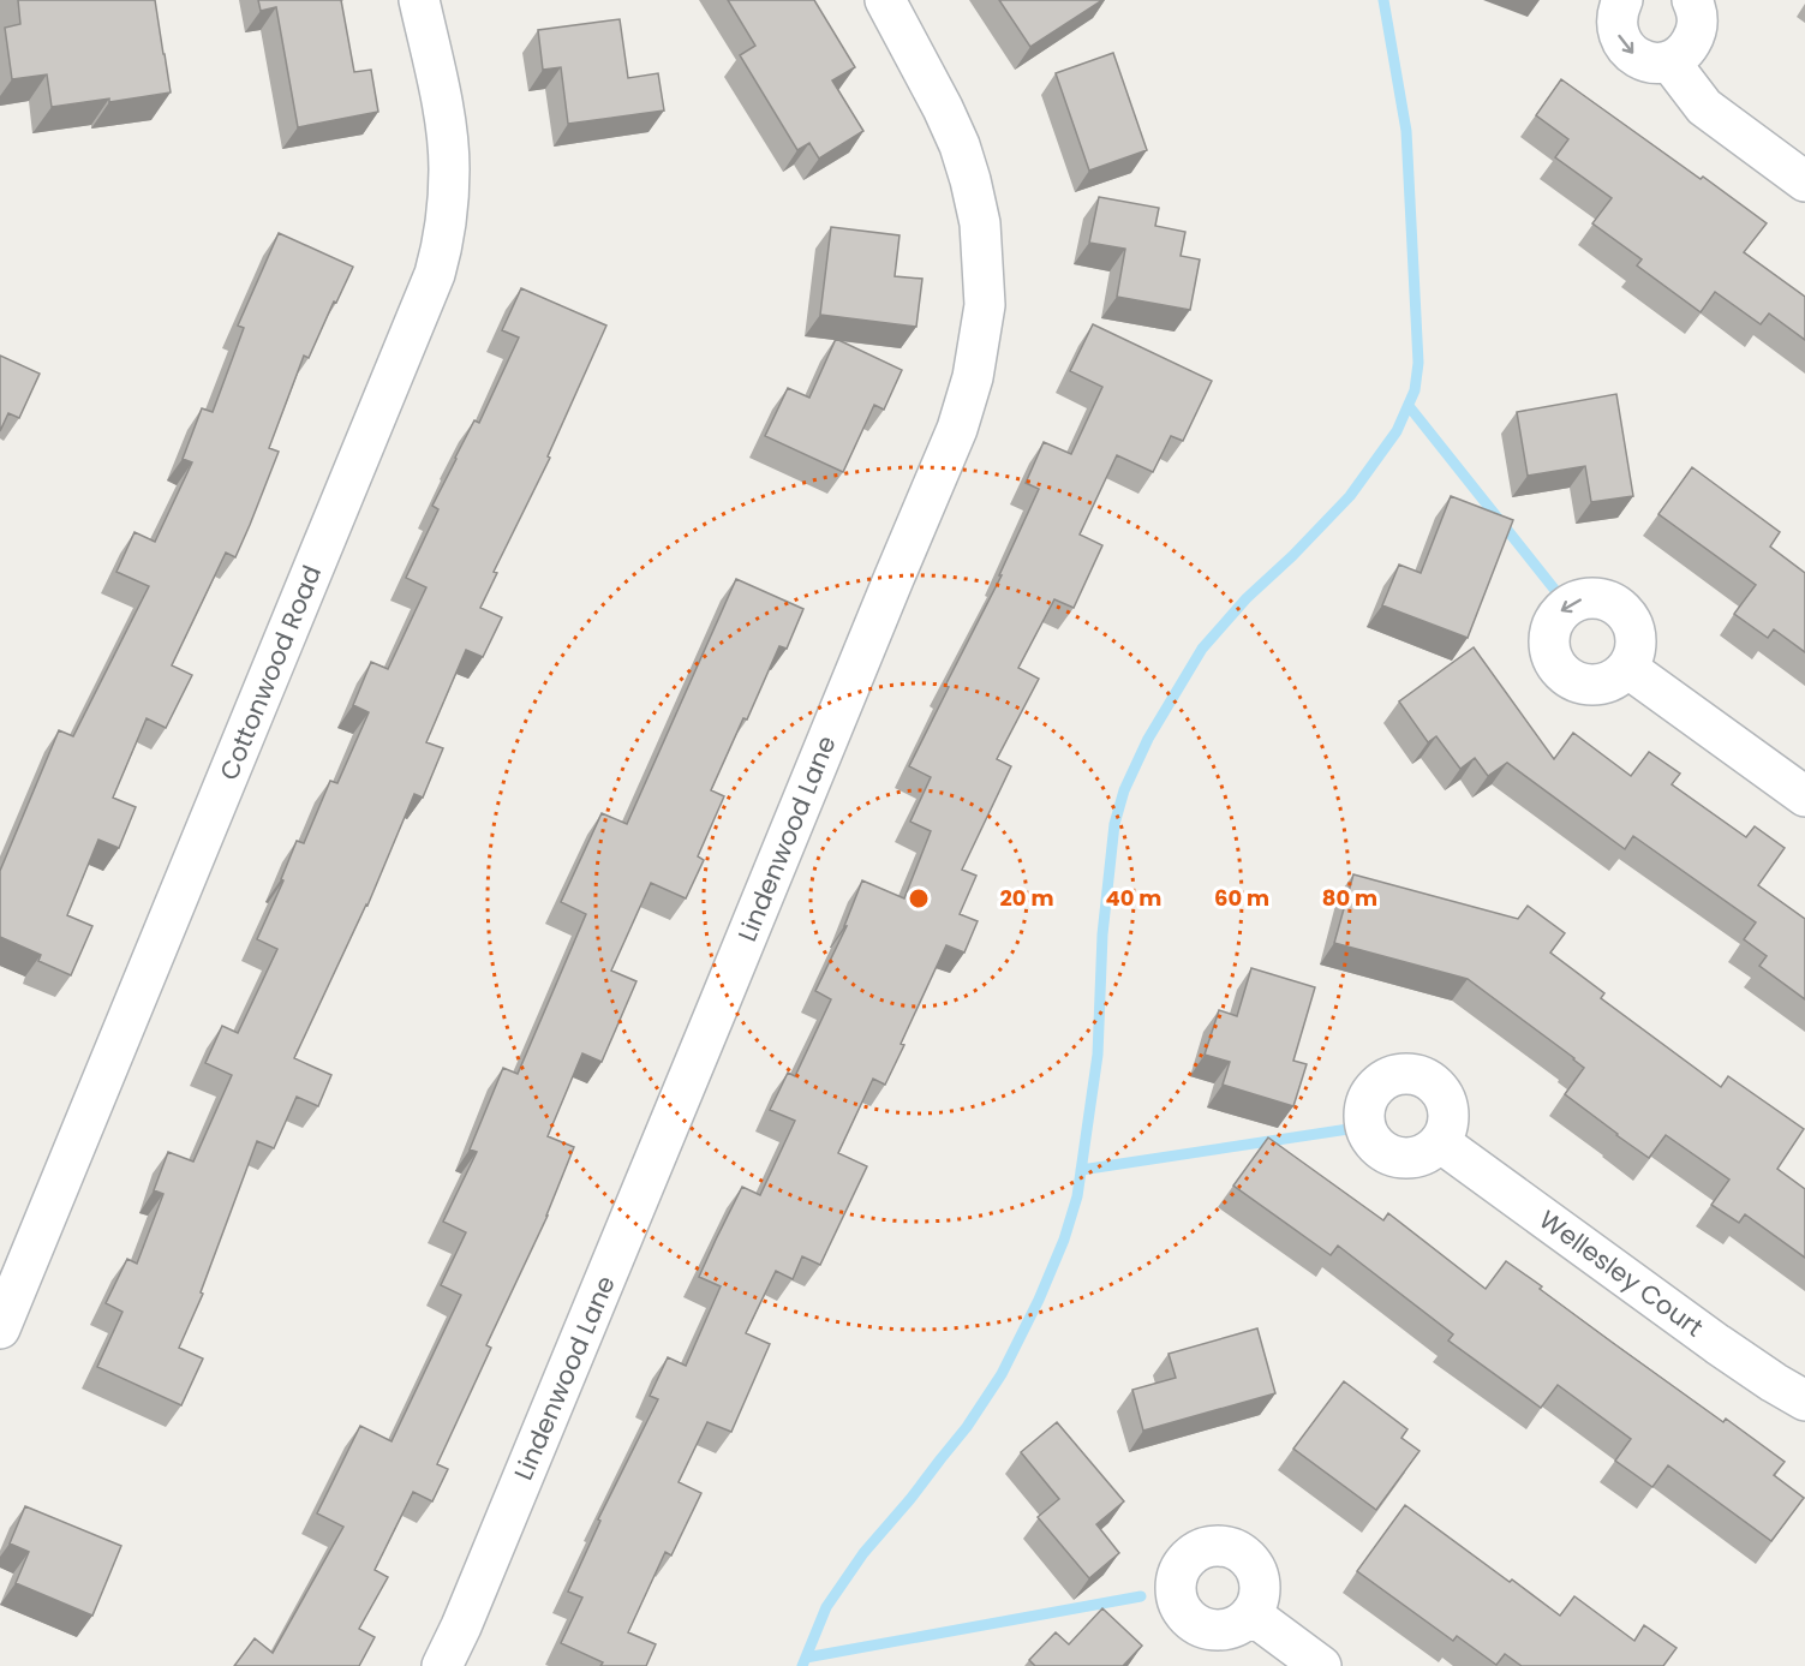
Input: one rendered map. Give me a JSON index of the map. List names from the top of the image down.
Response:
{
  "streets": {
    "street": ["Cottonwood Road", "Lindenwood Lane", "Wellesley Court"]
  },
  "rings": [
    "20 m",
    "40 m",
    "60 m",
    "80 m"
  ]
}
